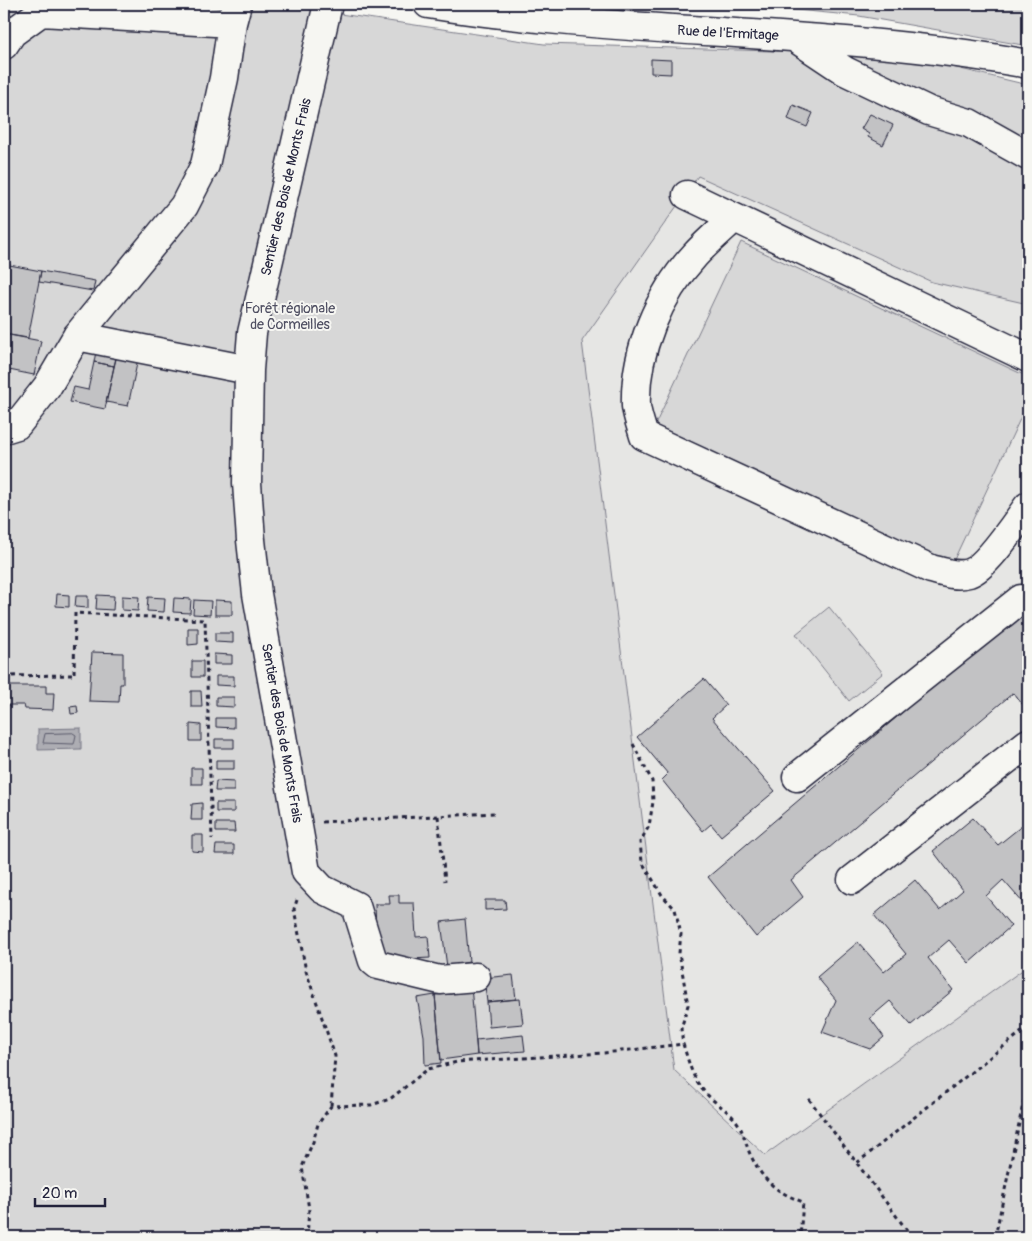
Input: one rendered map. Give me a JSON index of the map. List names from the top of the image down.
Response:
{
  "streets": {
    "street": ["Rue de l'Ermitage", "Sentier des Bois de Monts Frais"]
  },
  "parks": ["Forêt régionale de Cormeilles"],
  "scale_bar": "20 m"
}
